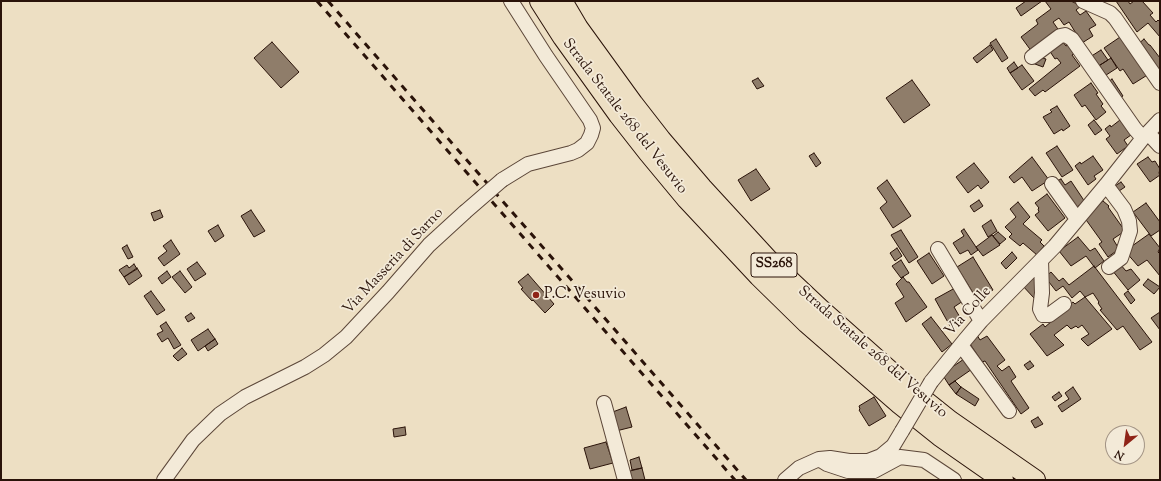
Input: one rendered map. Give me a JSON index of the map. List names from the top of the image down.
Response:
{
  "streets": {
    "highway": ["Strada Statale 268 del Vesuvio", "SS268"],
    "street": ["Via Masseria di Sarno", "Via Colle"]
  },
  "places": ["P.C. Vesuvio"],
  "north": "bottom left"
}
